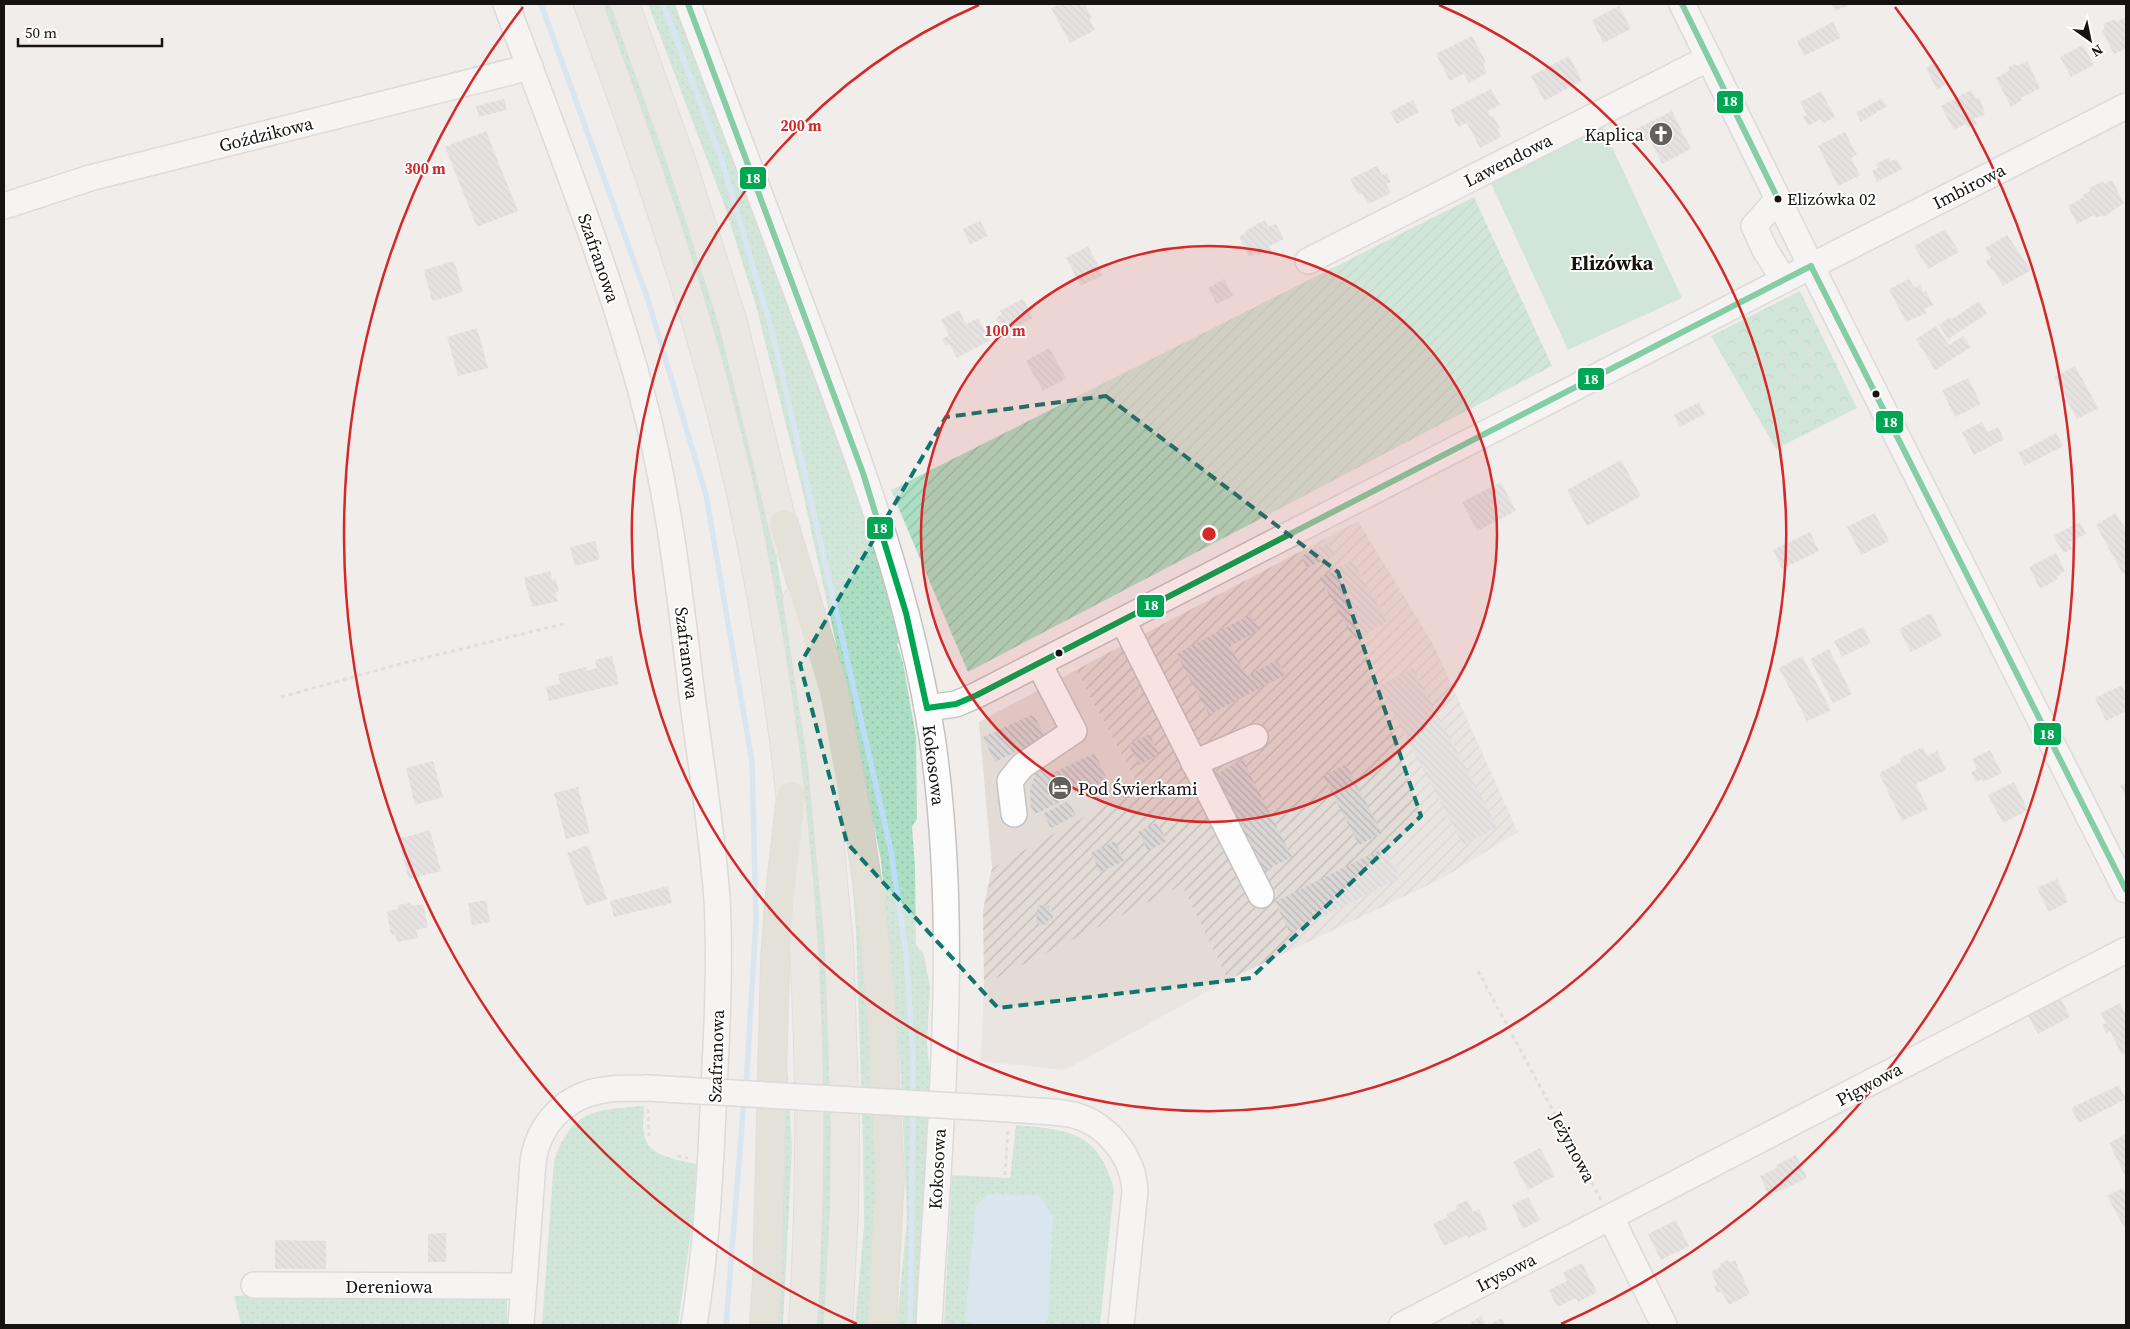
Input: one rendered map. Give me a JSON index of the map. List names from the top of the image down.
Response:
{
  "streets": {
    "street": [
      "Goździkowa",
      "Lawendowa",
      "Imbirowa",
      "Szafranowa",
      "Kokosowa",
      "Pigwowa",
      "Irysowa",
      "Dereniowa"
    ],
    "path": ["Jeżynowa"]
  },
  "crossings": [
    ["Goździkowa", "Szafranowa"],
    ["Imbirowa", "Kokosowa"],
    ["Pigwowa", "Jeżynowa"],
    ["Pigwowa", "Irysowa"],
    ["Jeżynowa", "Irysowa"]
  ],
  "districts": ["Elizówka"],
  "places": {
    "church": ["Kaplica"],
    "other": ["Elizówka 02"],
    "hotel": ["Pod Świerkami"]
  },
  "lines": ["transit line 18"],
  "scale_bar": "50 m",
  "north": "bottom right",
  "rings": ["200 m", "300 m", "100 m"]
}
